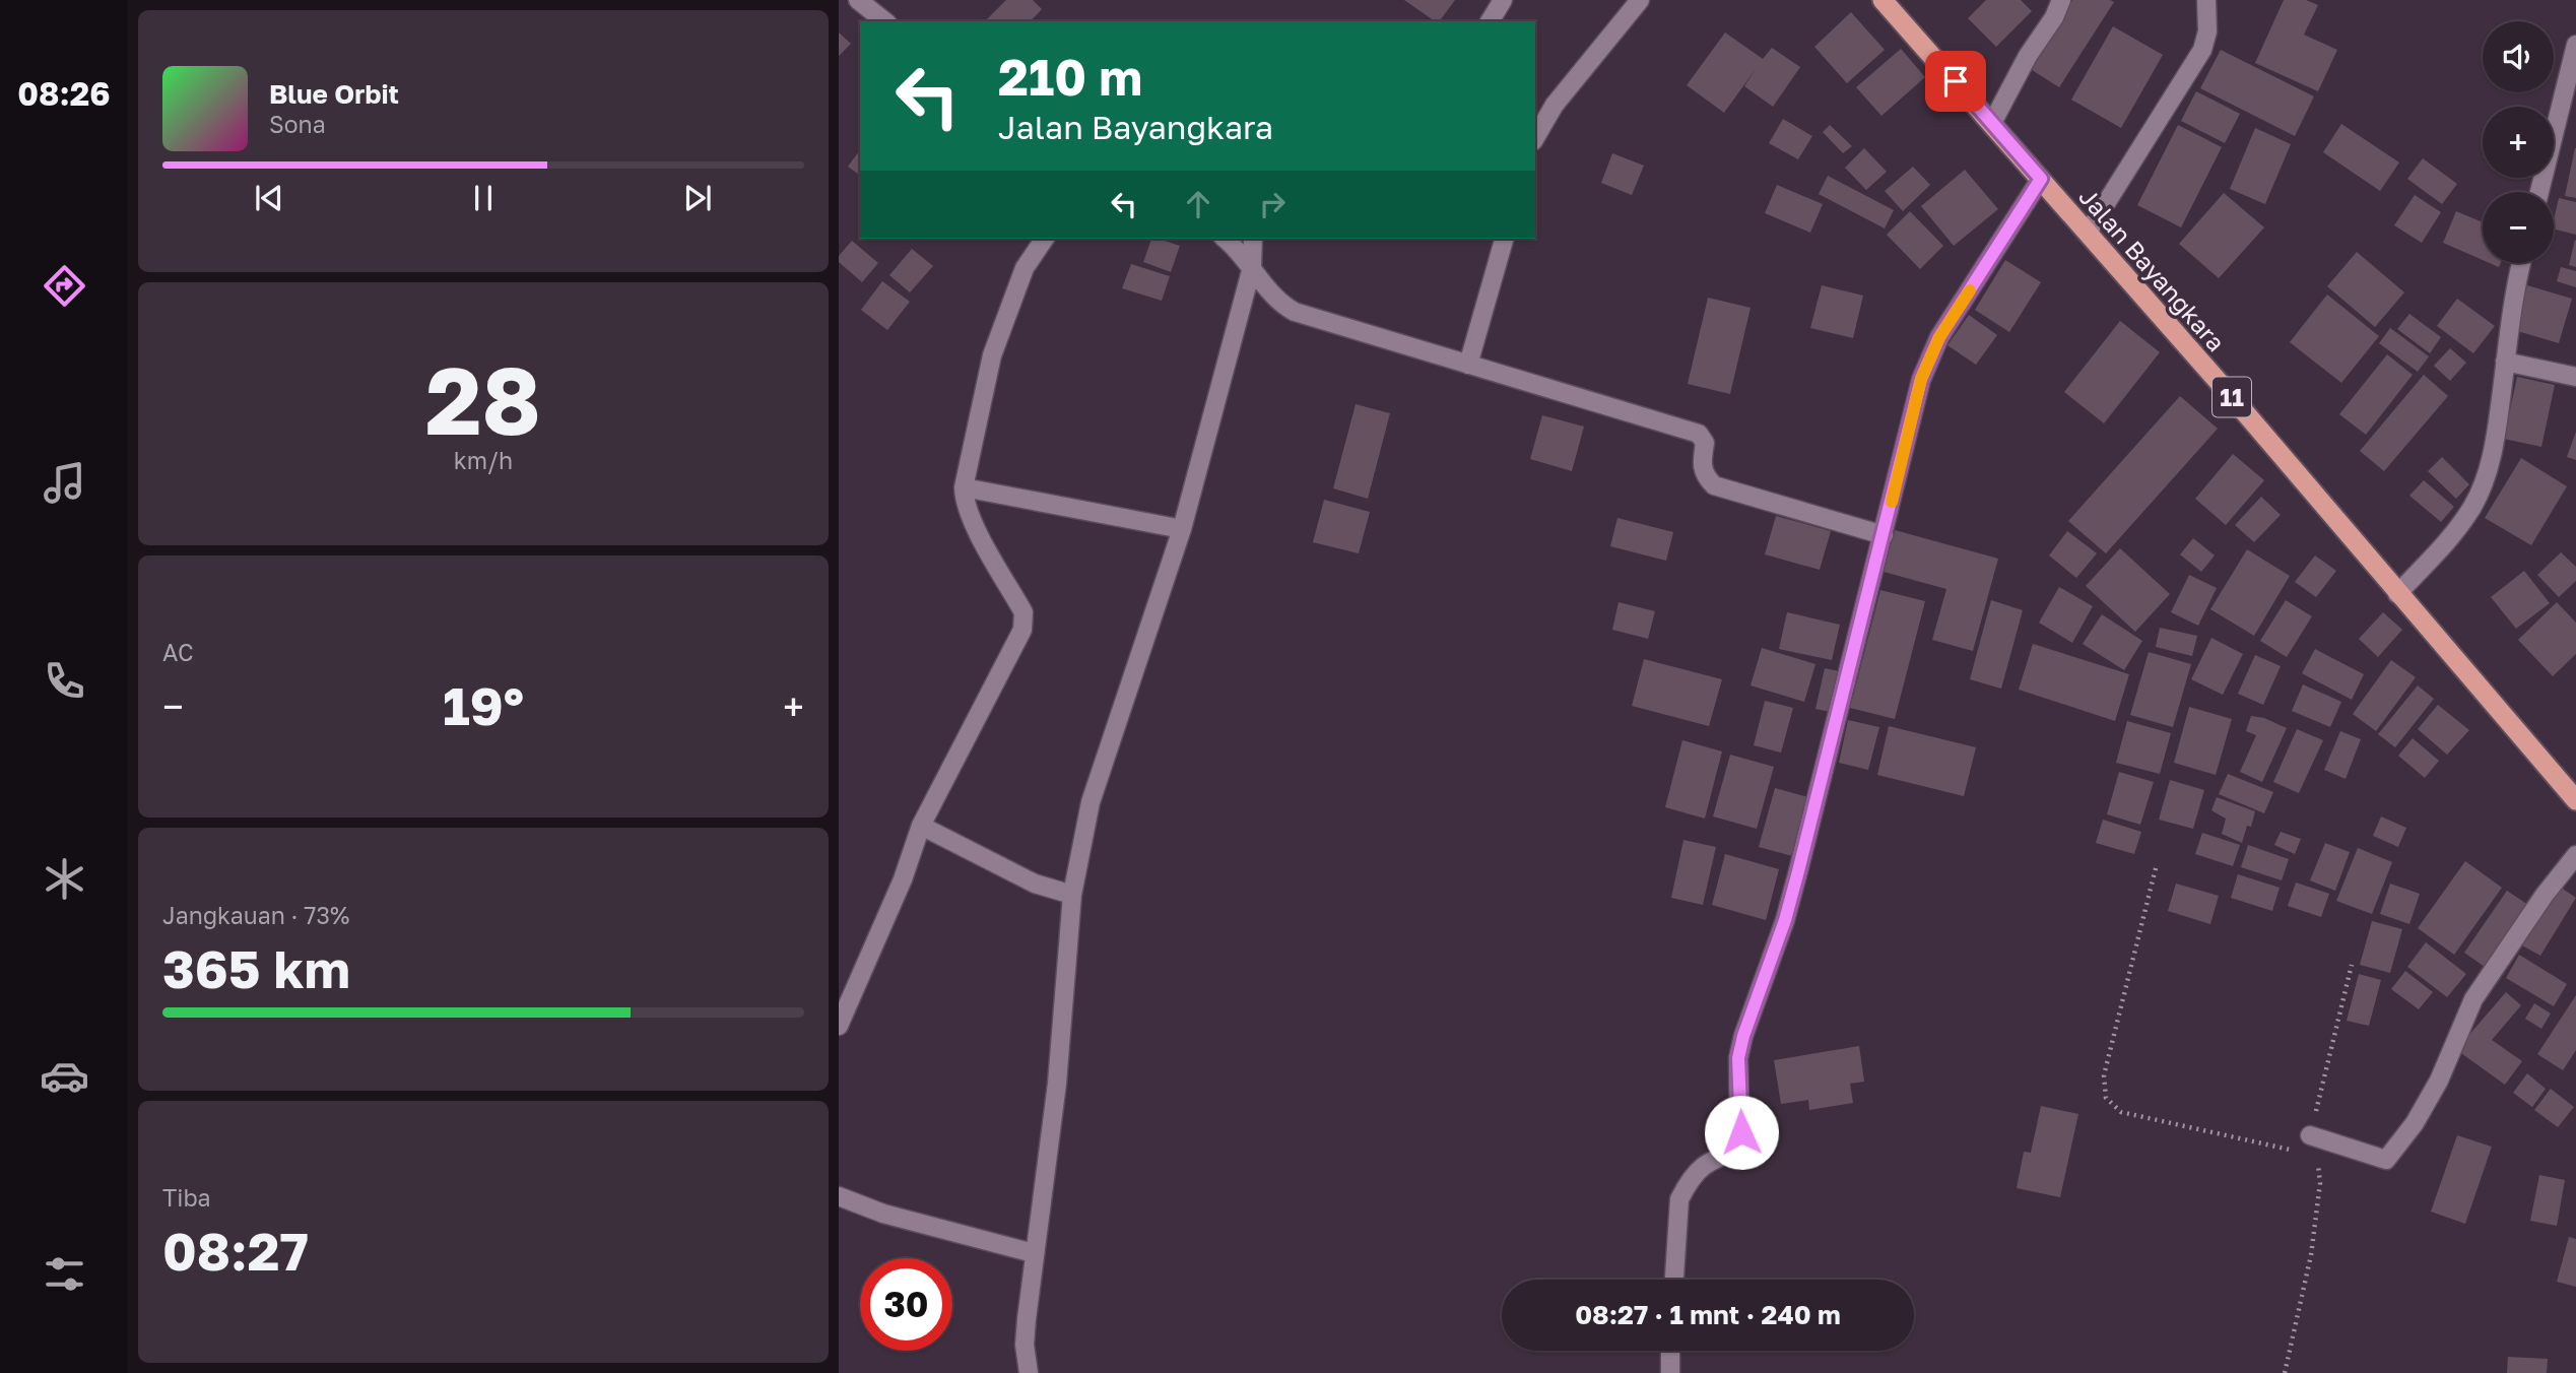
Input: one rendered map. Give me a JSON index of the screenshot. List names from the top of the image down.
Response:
{
  "streets": {
    "highway": ["Jalan Bayangkara", "11"]
  },
  "page": {
    "tabs": "08:26",
    "map_buttons": ["+", "−"],
    "turn": ["210 m", "Jalan Bayangkara"],
    "song": ["Blue Orbit", "Sona"],
    "tile": [
      ["28", "km/h"],
      "AC",
      ["Jangkauan · 73%", "365 km"],
      ["Tiba", "08:27"]
    ],
    "heat": ["−", "19°", "+"],
    "limit": "30",
    "trip": "08:27 · 1 mnt · 240 m"
  }
}
